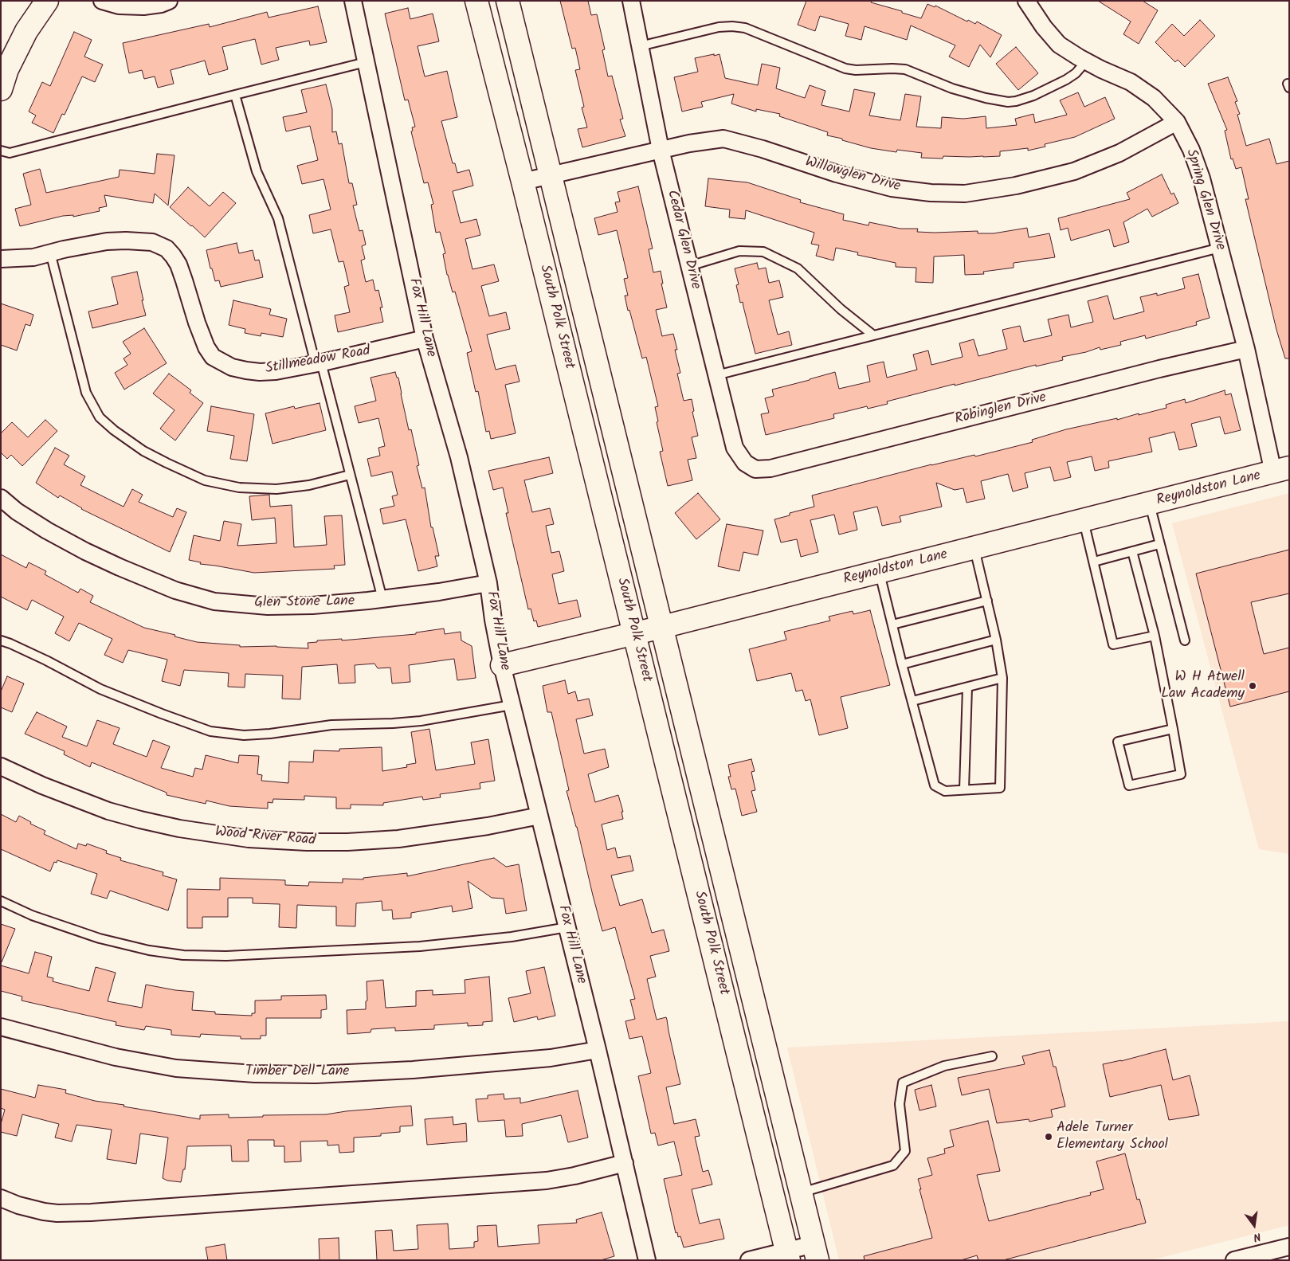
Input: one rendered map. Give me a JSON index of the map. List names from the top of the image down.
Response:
{
  "streets": {
    "main road": ["South Polk Street", "Reynoldston Lane"],
    "street": [
      "Willowglen Drive",
      "Spring Glen Drive",
      "Cedar Glen Drive",
      "Fox Hill Lane",
      "Stillmeadow Road",
      "Robinglen Drive",
      "Glen Stone Lane",
      "Wood River Road",
      "Timber Dell Lane"
    ]
  },
  "crossings": [
    ["Willowglen Drive", "Spring Glen Drive"],
    ["Willowglen Drive", "Cedar Glen Drive"],
    ["Willowglen Drive", "South Polk Street"],
    ["Spring Glen Drive", "Robinglen Drive"],
    ["Spring Glen Drive", "Reynoldston Lane"],
    ["Cedar Glen Drive", "Robinglen Drive"],
    ["South Polk Street", "Reynoldston Lane"],
    ["Fox Hill Lane", "Stillmeadow Road"],
    ["Fox Hill Lane", "Reynoldston Lane"],
    ["Fox Hill Lane", "Glen Stone Lane"],
    ["Fox Hill Lane", "Wood River Road"],
    ["Fox Hill Lane", "Timber Dell Lane"]
  ],
  "places": ["W H Atwell Law Academy", "Adele Turner Elementary School"],
  "north": "bottom"
}
